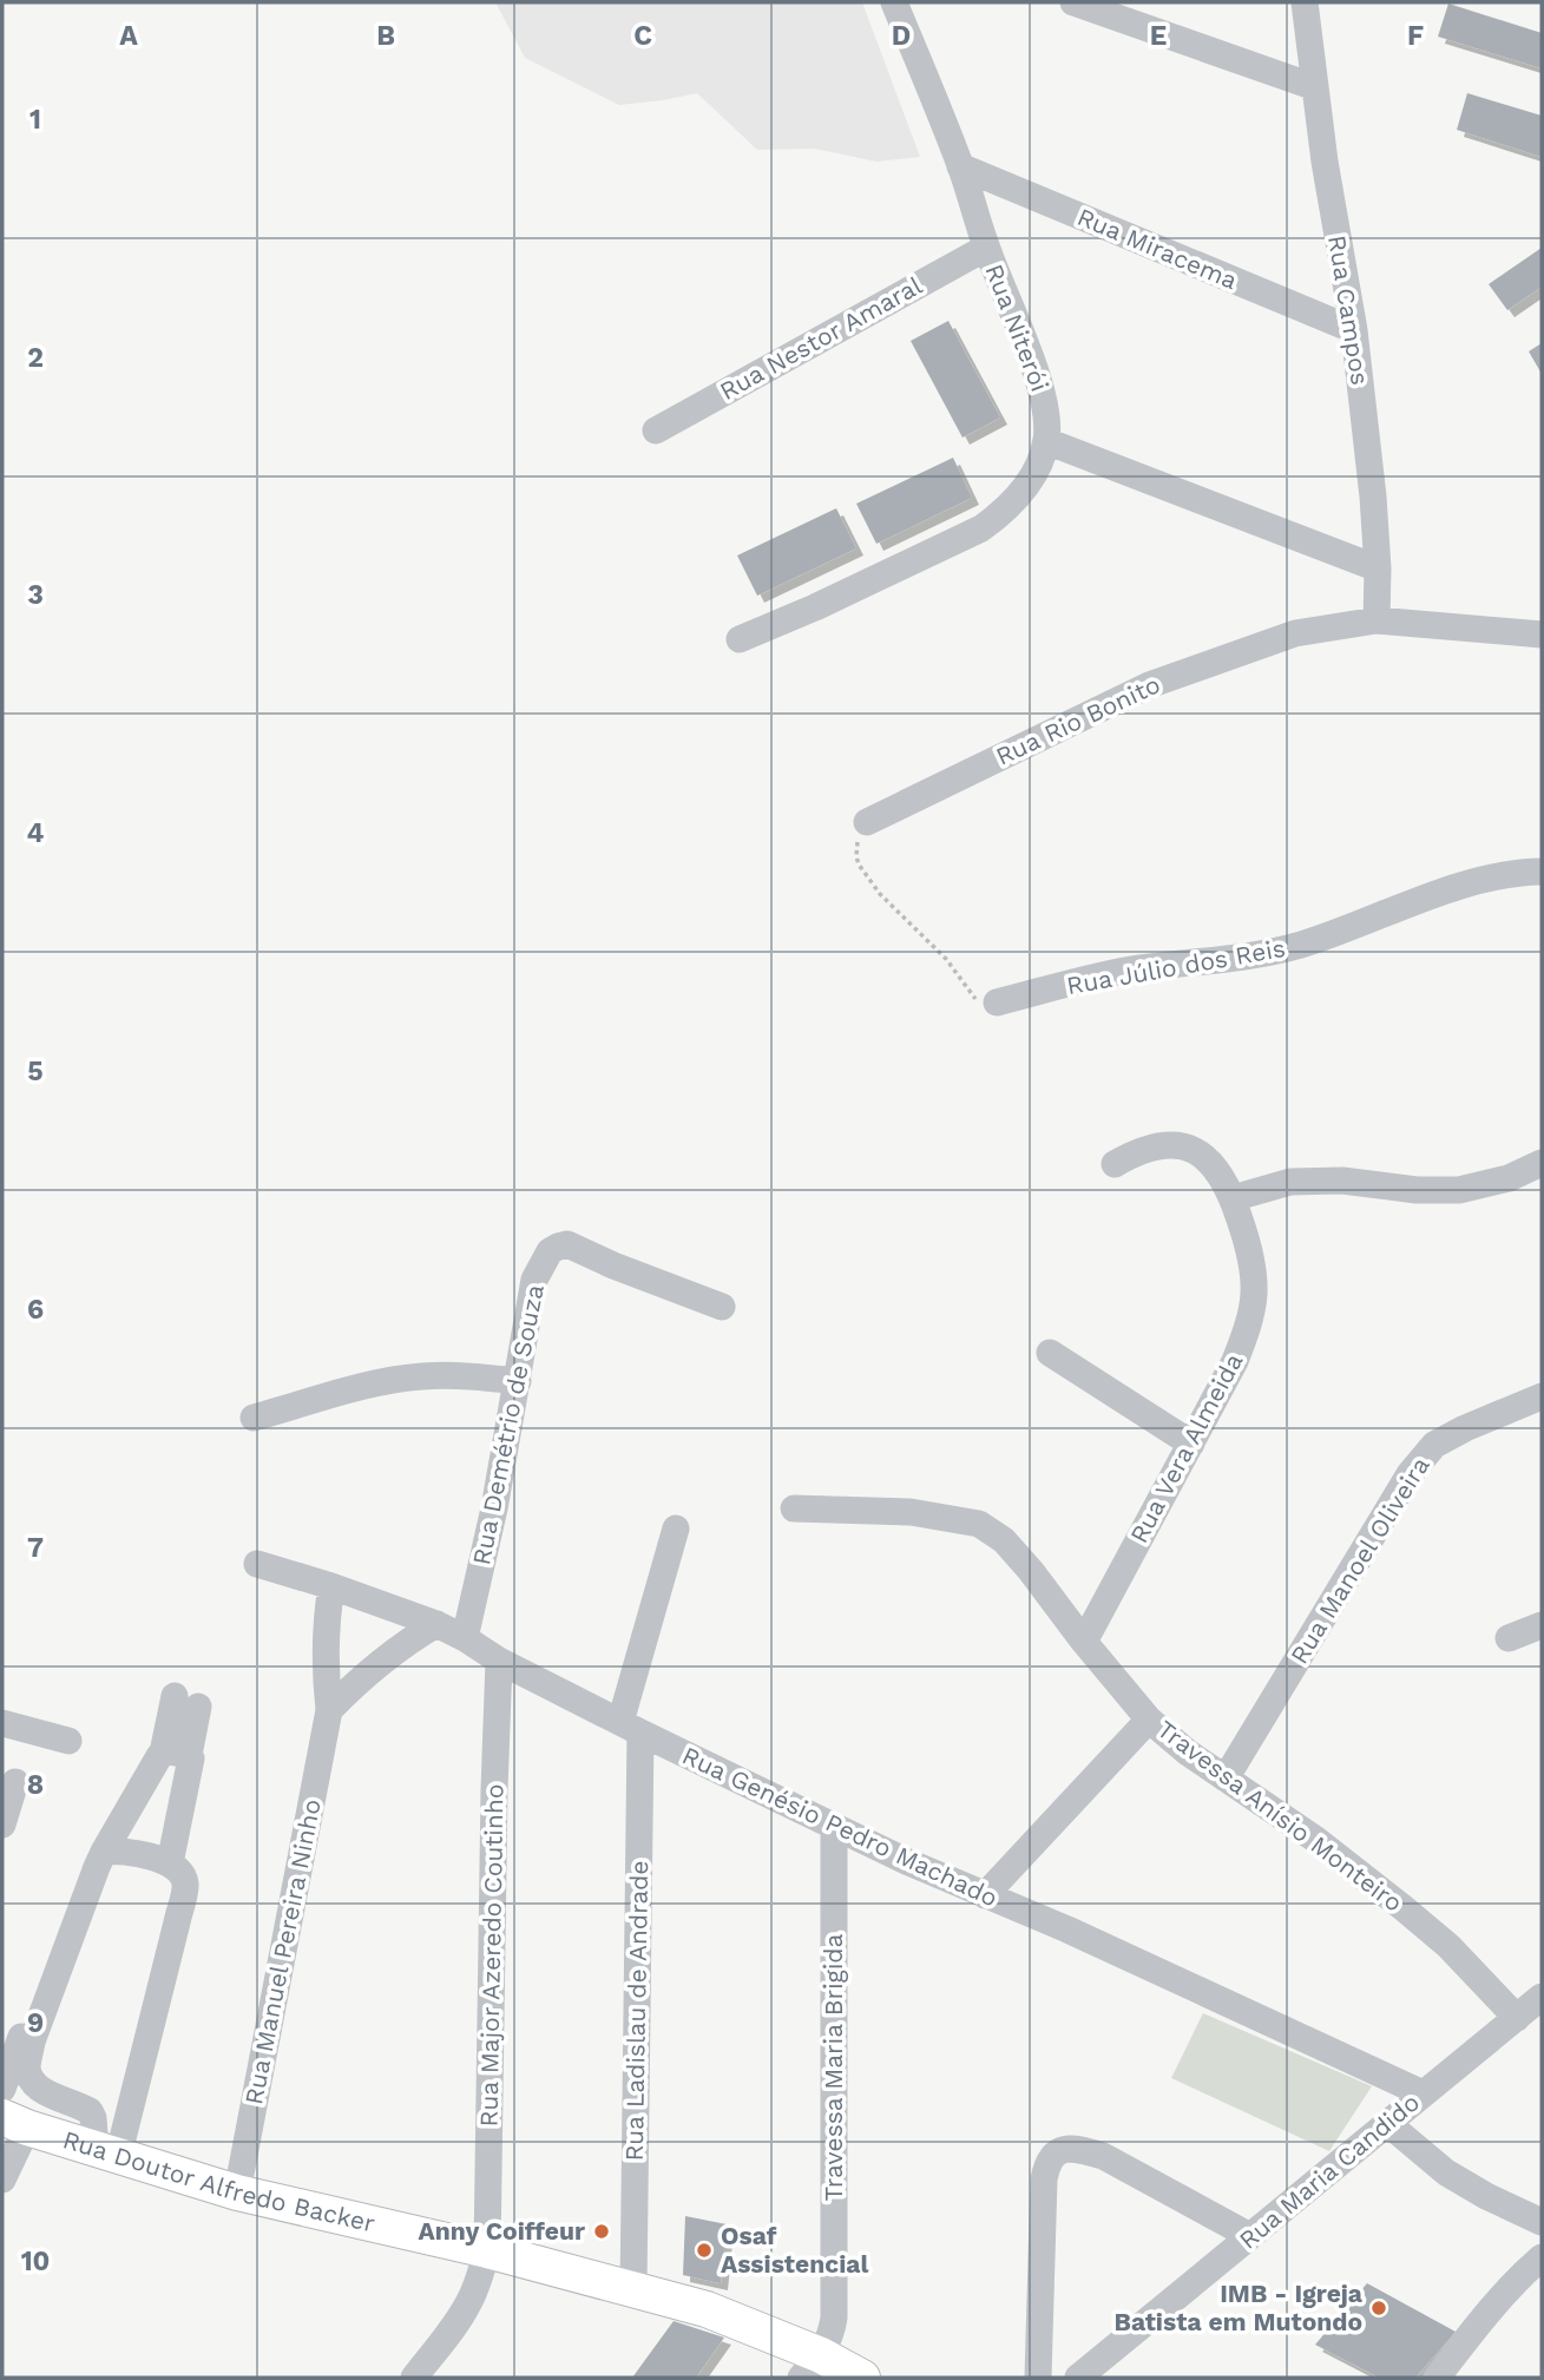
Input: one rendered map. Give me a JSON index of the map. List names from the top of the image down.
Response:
{
  "streets": {
    "main road": ["Rua Doutor Alfredo Backer"],
    "street": [
      "Rua Miracema",
      "Rua Campos",
      "Rua Niterói",
      "Rua Nestor Amaral",
      "Rua Rio Bonito",
      "Rua Júlio dos Reis",
      "Rua Demétrio de Souza",
      "Rua Vera Almeida",
      "Rua Manoel Oliveira",
      "Travessa Anísio Monteiro",
      "Rua Genésio Pedro Machado",
      "Rua Manuel Pereira Ninho",
      "Rua Major Azeredo Coutinho",
      "Rua Ladislau de Andrade",
      "Travessa Maria Brigida",
      "Rua Maria Candido"
    ]
  },
  "crossings": [
    ["Rua Miracema", "Rua Campos"],
    ["Rua Miracema", "Rua Niterói"],
    ["Rua Campos", "Rua Rio Bonito"],
    ["Rua Niterói", "Rua Nestor Amaral"],
    ["Rua Demétrio de Souza", "Rua Genésio Pedro Machado"],
    ["Rua Vera Almeida", "Travessa Anísio Monteiro"],
    ["Rua Manoel Oliveira", "Travessa Anísio Monteiro"],
    ["Travessa Anísio Monteiro", "Rua Maria Candido"],
    ["Rua Genésio Pedro Machado", "Rua Manuel Pereira Ninho"],
    ["Rua Genésio Pedro Machado", "Rua Major Azeredo Coutinho"],
    ["Rua Genésio Pedro Machado", "Rua Ladislau de Andrade"],
    ["Rua Genésio Pedro Machado", "Travessa Maria Brigida"],
    ["Rua Genésio Pedro Machado", "Rua Maria Candido"],
    ["Rua Manuel Pereira Ninho", "Rua Doutor Alfredo Backer"],
    ["Rua Major Azeredo Coutinho", "Rua Doutor Alfredo Backer"],
    ["Rua Ladislau de Andrade", "Rua Doutor Alfredo Backer"],
    ["Travessa Maria Brigida", "Rua Doutor Alfredo Backer"]
  ],
  "places": ["Anny Coiffeur", "Osaf Assistencial", "IMB - Igreja Batista em Mutondo"],
  "grid": {
    "columns": [
      "A",
      "B",
      "C",
      "D",
      "E",
      "F"
    ],
    "rows": [
      "1",
      "2",
      "3",
      "4",
      "5",
      "6",
      "7",
      "8",
      "9",
      "10"
    ]
  }
}
